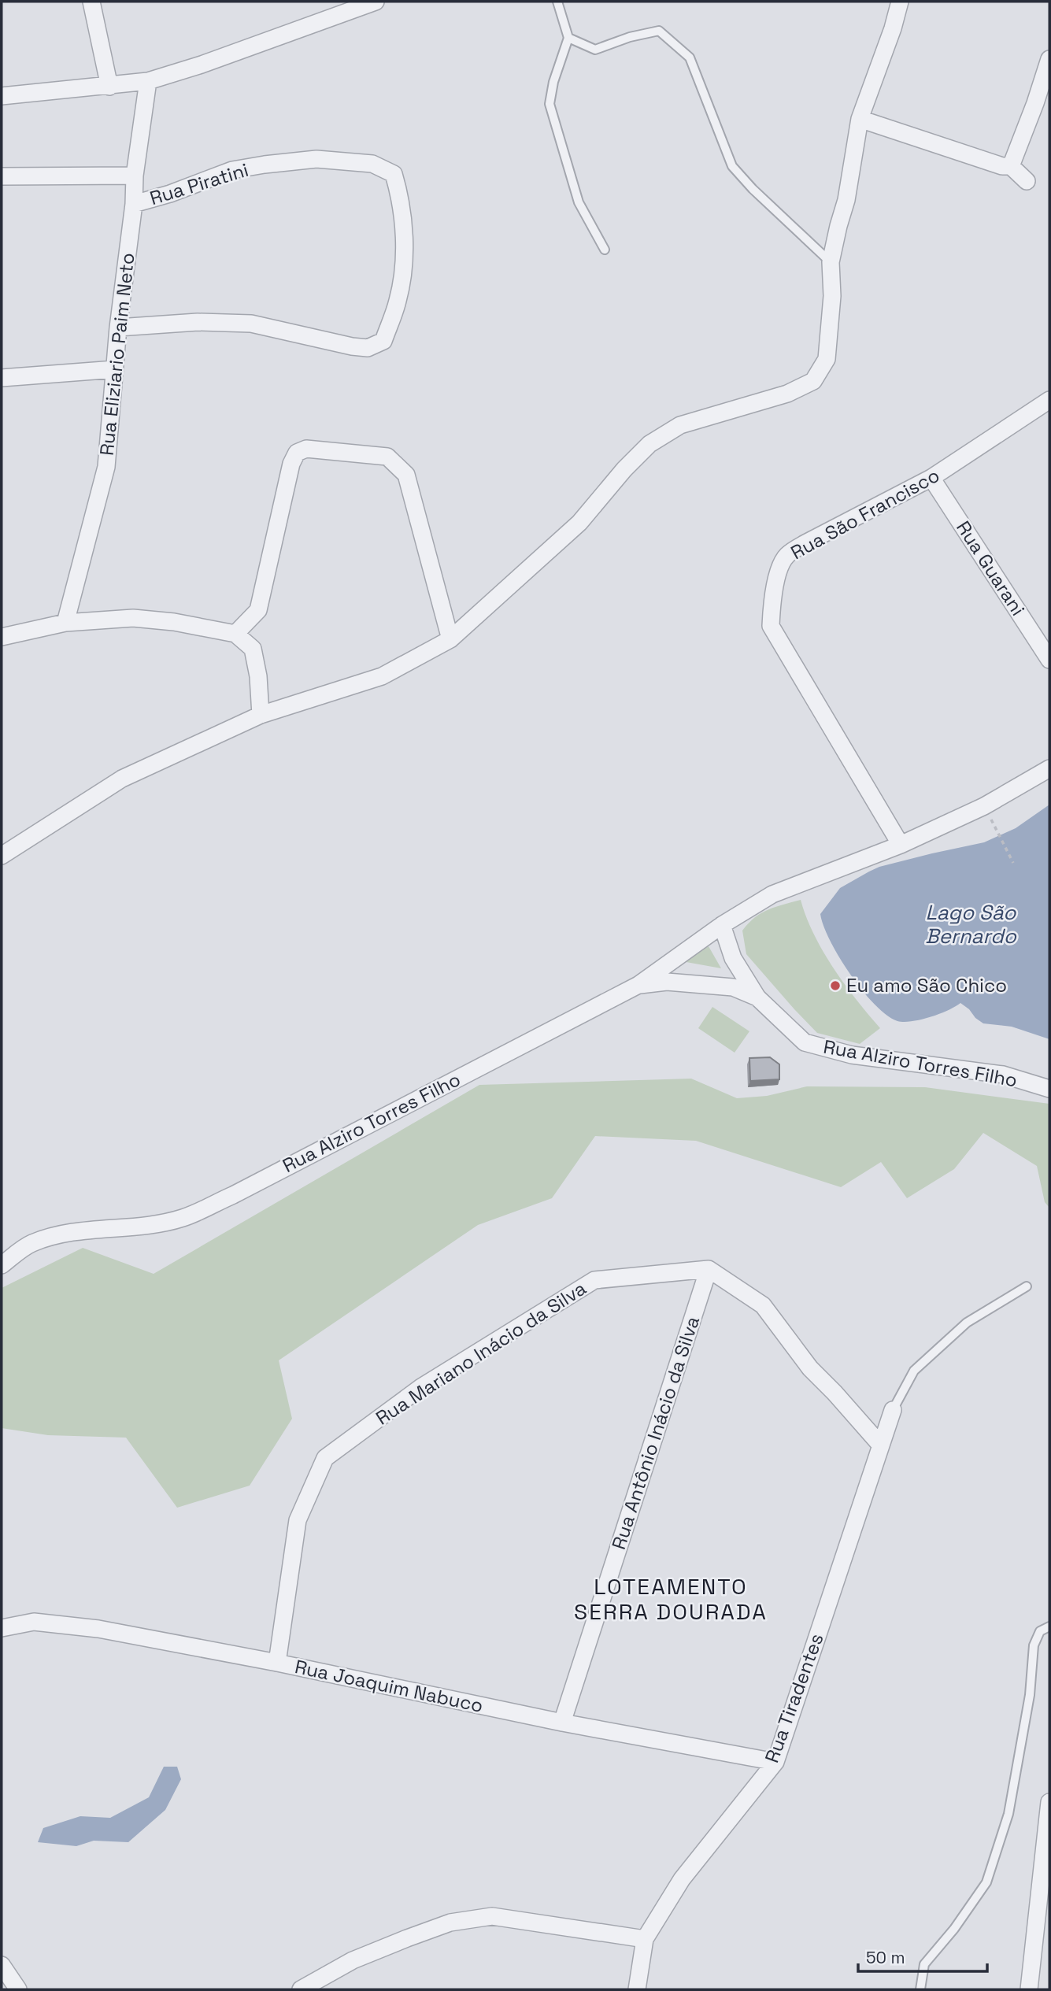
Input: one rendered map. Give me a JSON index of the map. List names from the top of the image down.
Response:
{
  "streets": {
    "street": [
      "Rua Piratini",
      "Rua Eliziario Paim Neto",
      "Rua São Francisco",
      "Rua Guarani",
      "Rua Alziro Torres Filho",
      "Rua Mariano Inácio da Silva",
      "Rua Antônio Inácio da Silva",
      "Rua Joaquim Nabuco",
      "Rua Tiradentes"
    ]
  },
  "crossings": [
    ["Rua Piratini", "Rua Eliziario Paim Neto"],
    ["Rua São Francisco", "Rua Guarani"],
    ["Rua São Francisco", "Rua Alziro Torres Filho"],
    ["Rua Mariano Inácio da Silva", "Rua Antônio Inácio da Silva"],
    ["Rua Mariano Inácio da Silva", "Rua Joaquim Nabuco"],
    ["Rua Antônio Inácio da Silva", "Rua Joaquim Nabuco"],
    ["Rua Joaquim Nabuco", "Rua Tiradentes"]
  ],
  "districts": ["LOTEAMENTO SERRA DOURADA"],
  "water": ["Lago São Bernardo"],
  "places": ["Eu amo São Chico"],
  "scale_bar": "50 m"
}
